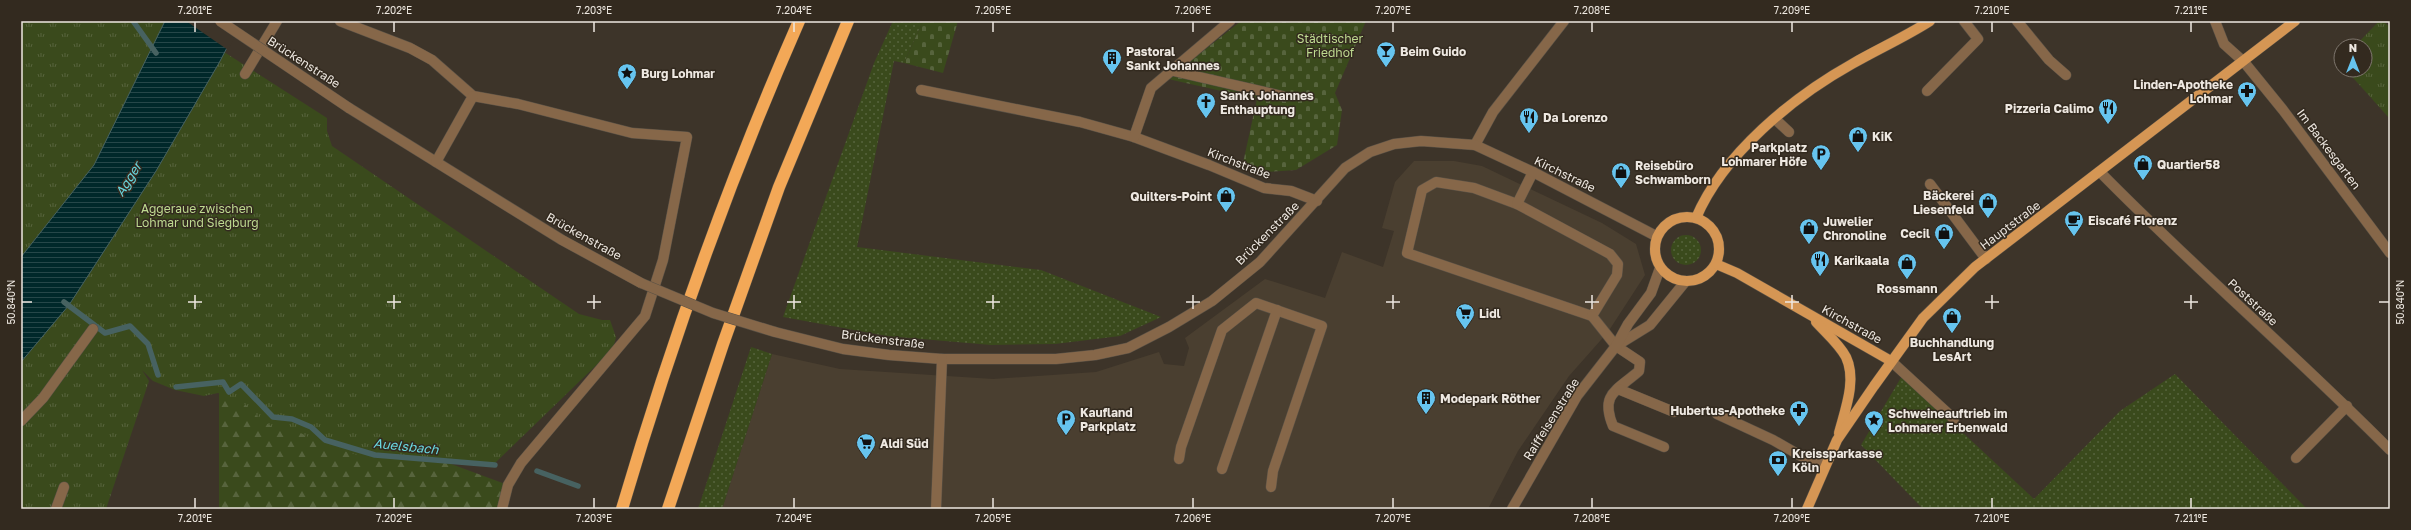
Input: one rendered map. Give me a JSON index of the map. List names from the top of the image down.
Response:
{
  "streets": {
    "main road": ["Kirchstraße", "Hauptstraße"],
    "street": [
      "Brückenstraße",
      "Im Backesgarten",
      "Poststraße",
      "Raiffeisenstraße"
    ]
  },
  "crossings": [
    ["Brückenstraße", "Kirchstraße"],
    ["Im Backesgarten", "Hauptstraße"],
    ["Kirchstraße", "Hauptstraße"],
    ["Kirchstraße", "Raiffeisenstraße"],
    ["Hauptstraße", "Poststraße"]
  ],
  "water": ["Agger", "Auelsbach"],
  "parks": ["Städtischer Friedhof", "Aggeraue zwischen Lohmar und Siegburg"],
  "places": {
    "bar": ["Beim Guido"],
    "building": ["Pastoral Sankt Johannes", "Modepark Röther"],
    "place": ["Burg Lohmar", "Schweineauftrieb im Lohmarer Erbenwald"],
    "pharmacy": ["Linden-Apotheke Lohmar", "Hubertus-Apotheke"],
    "church": ["Sankt Johannes Enthauptung"],
    "restaurant": ["Pizzeria Calimo", "Da Lorenzo", "Karikaala"],
    "shop": [
      "KiK",
      "Quartier58",
      "Reisebüro Schwamborn",
      "Quilters-Point",
      "Bäckerei Liesenfeld",
      "Juwelier Chronoline",
      "Cecil",
      "Rossmann",
      "Buchhandlung LesArt"
    ],
    "parking": ["Parkplatz Lohmarer Höfe", "Kaufland Parkplatz"],
    "cafe": ["Eiscafé Florenz"],
    "supermarket": ["Lidl", "Aldi Süd"],
    "bank": ["Kreissparkasse Köln"]
  },
  "north": "top",
  "coordinates": [
    "7.201°E",
    "7.202°E",
    "7.203°E",
    "7.204°E",
    "7.205°E",
    "7.206°E",
    "7.207°E",
    "7.208°E",
    "7.209°E",
    "7.210°E",
    "7.211°E",
    "50.840°N"
  ]
}
